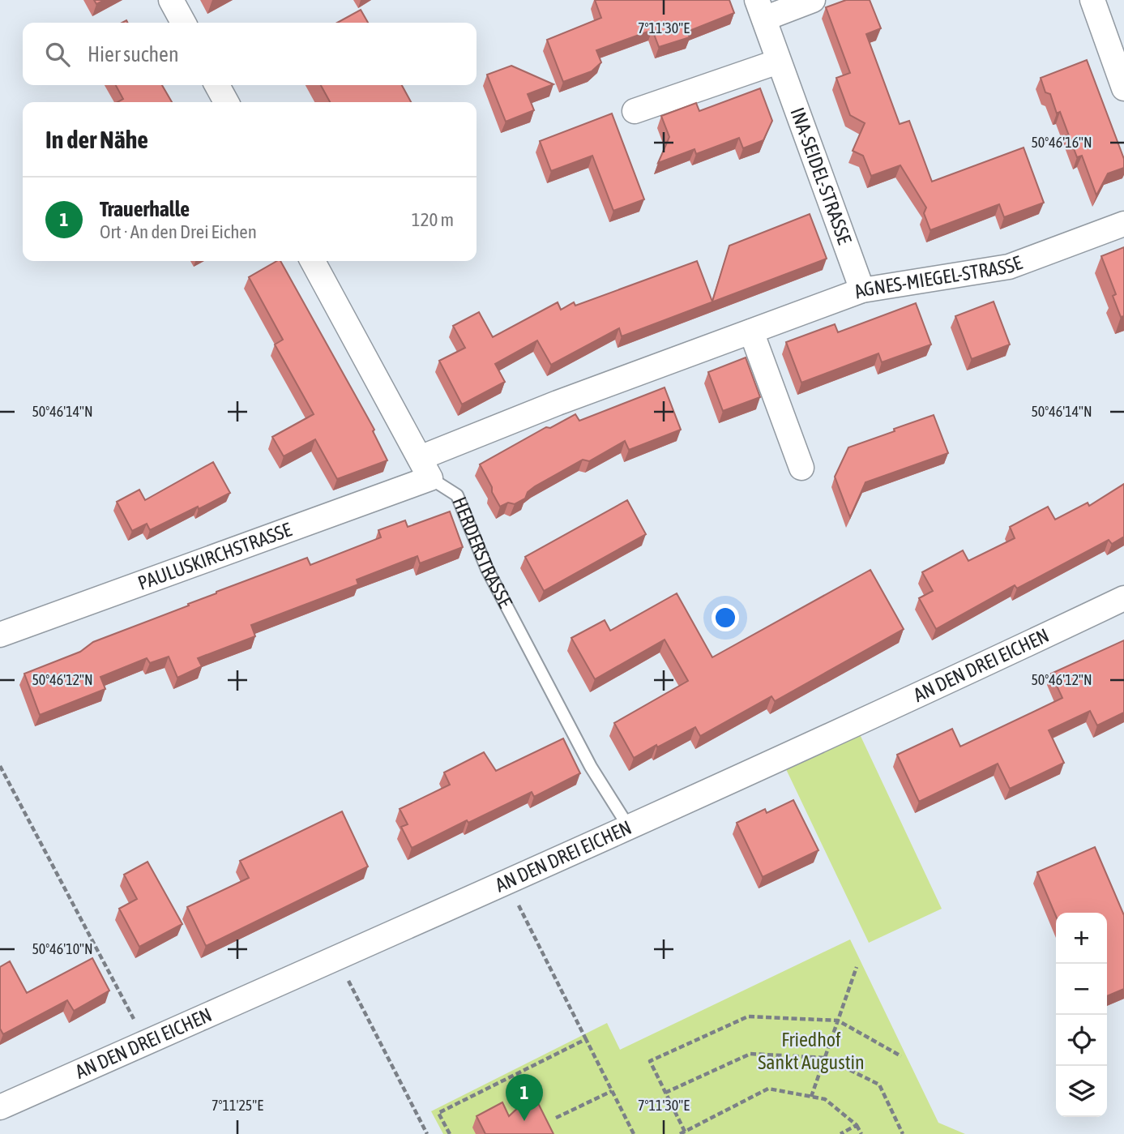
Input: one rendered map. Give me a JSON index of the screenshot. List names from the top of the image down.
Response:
{
  "streets": {
    "street": [
      "INA-SEIDEL-STRASSE",
      "AGNES-MIEGEL-STRASSE",
      "HERDERSTRASSE",
      "PAULUSKIRCHSTRASSE",
      "AN DEN DREI EICHEN"
    ]
  },
  "crossings": [
    ["INA-SEIDEL-STRASSE", "AGNES-MIEGEL-STRASSE"],
    ["AGNES-MIEGEL-STRASSE", "HERDERSTRASSE"],
    ["AGNES-MIEGEL-STRASSE", "PAULUSKIRCHSTRASSE"],
    ["HERDERSTRASSE", "PAULUSKIRCHSTRASSE"],
    ["HERDERSTRASSE", "AN DEN DREI EICHEN"]
  ],
  "parks": ["Friedhof Sankt Augustin"],
  "page": {
    "search": "Hier suchen",
    "heading": "In der Nähe",
    "list": [
      {
        "mark": "1",
        "name": "Trauerhalle",
        "note": "Ort · An den Drei Eichen",
        "value": "120 m"
      }
    ],
    "map_buttons": ["+", "−"],
    "pins": "1"
  },
  "coordinates": [
    "7°11'30\"E",
    "50°46'16\"N",
    "50°46'14\"N",
    "50°46'12\"N",
    "50°46'10\"N",
    "7°11'25\"E"
  ]
}
